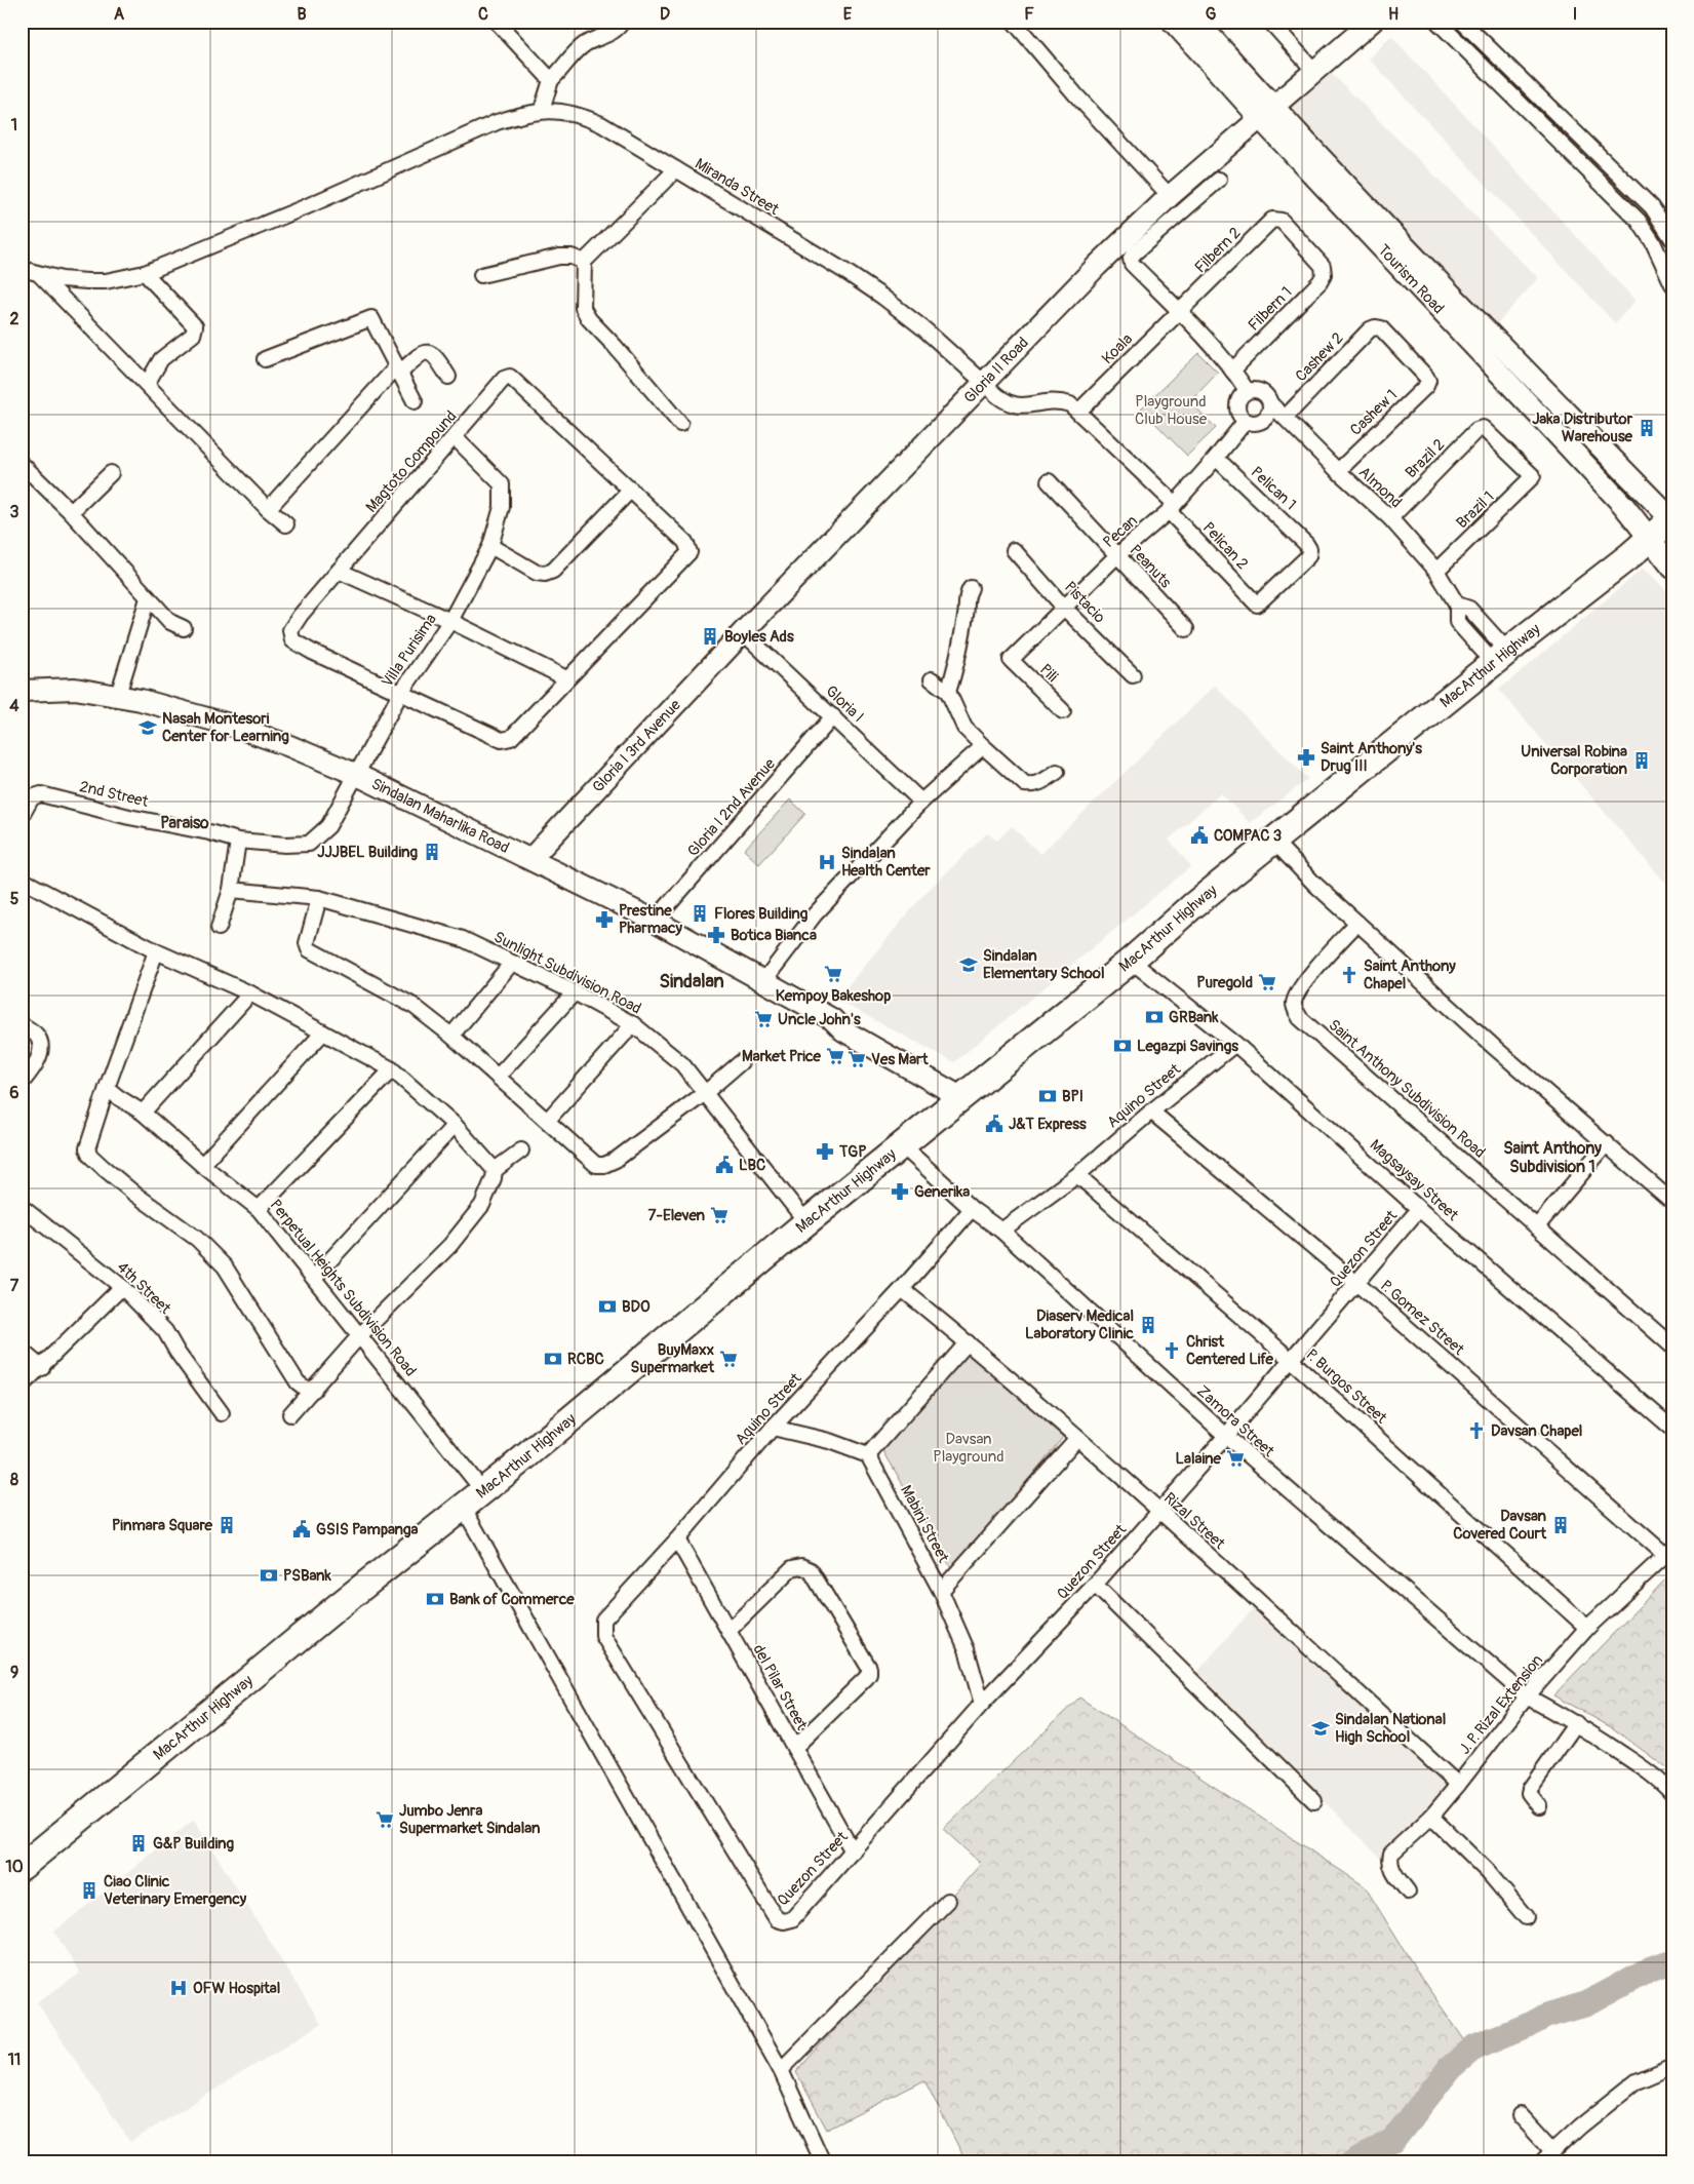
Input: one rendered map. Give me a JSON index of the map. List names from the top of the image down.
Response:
{
  "streets": {
    "highway": ["MacArthur Highway"],
    "main road": [
      "Tourism Road",
      "Gloria II Road",
      "Gloria I 3rd Avenue",
      "Sindalan Maharlika Road"
    ],
    "street": [
      "Miranda Street",
      "Filbern 2",
      "Filbern 1",
      "Koala",
      "Cashew 2",
      "Cashew 1",
      "Brazil 2",
      "Magtoto Compound",
      "Almond",
      "Pelican 1",
      "Brazil 1",
      "Pecan",
      "Pelican 2",
      "Peanuts",
      "Pistacio",
      "Villa Purisima",
      "Pili",
      "Gloria I",
      "2nd Street",
      "Gloria I 2nd Avenue",
      "Sunlight Subdivision Road",
      "Saint Anthony Subdivision Road",
      "Aquino Street",
      "Magsaysay Street",
      "Quezon Street",
      "4th Street",
      "Perpetual Heights Subdivision Road",
      "P. Gomez Street",
      "P. Burgos Street",
      "Zamora Street",
      "Rizal Street",
      "Mabini Street",
      "del Pilar Street",
      "J. P. Rizal Extension"
    ]
  },
  "crossings": [
    ["Miranda Street", "Koala"],
    ["Miranda Street", "Gloria II Road"],
    ["Miranda Street", "Pelican 2"],
    ["Filbern 2", "Filbern 1"],
    ["Filbern 2", "Koala"],
    ["Tourism Road", "Gloria II Road"],
    ["Tourism Road", "MacArthur Highway"],
    ["Koala", "Pelican 2"],
    ["Cashew 2", "Cashew 1"],
    ["Cashew 2", "Almond"],
    ["Gloria II Road", "Gloria I"],
    ["Gloria II Road", "Gloria I 3rd Avenue"],
    ["Cashew 1", "Almond"],
    ["Brazil 2", "Almond"],
    ["Brazil 2", "Brazil 1"],
    ["Magtoto Compound", "Villa Purisima"],
    ["Almond", "Brazil 1"],
    ["Almond", "Pecan"],
    ["Almond", "MacArthur Highway"],
    ["Pelican 1", "Pecan"],
    ["Pelican 1", "Pelican 2"],
    ["Pecan", "Pelican 2"],
    ["Pecan", "Peanuts"],
    ["Pecan", "Pistacio"],
    ["Pecan", "Pili"],
    ["Villa Purisima", "2nd Street"],
    ["Villa Purisima", "Sindalan Maharlika Road"],
    ["MacArthur Highway", "Sindalan Maharlika Road"],
    ["MacArthur Highway", "Sunlight Subdivision Road"],
    ["MacArthur Highway", "Magsaysay Street"],
    ["MacArthur Highway", "Perpetual Heights Subdivision Road"],
    ["MacArthur Highway", "Zamora Street"],
    ["Gloria I", "Gloria I 3rd Avenue"],
    ["Gloria I", "Gloria I 2nd Avenue"],
    ["Gloria I 3rd Avenue", "Sindalan Maharlika Road"],
    ["2nd Street", "Sindalan Maharlika Road"],
    ["Gloria I 2nd Avenue", "Sindalan Maharlika Road"],
    ["Aquino Street", "Magsaysay Street"],
    ["Aquino Street", "Quezon Street"],
    ["Aquino Street", "P. Gomez Street"],
    ["Aquino Street", "P. Burgos Street"],
    ["Aquino Street", "Zamora Street"],
    ["Aquino Street", "Rizal Street"],
    ["Aquino Street", "del Pilar Street"],
    ["Magsaysay Street", "Quezon Street"],
    ["Quezon Street", "P. Gomez Street"],
    ["Quezon Street", "P. Burgos Street"],
    ["Quezon Street", "Zamora Street"],
    ["Quezon Street", "Rizal Street"],
    ["Quezon Street", "Mabini Street"],
    ["Quezon Street", "del Pilar Street"],
    ["P. Gomez Street", "J. P. Rizal Extension"],
    ["P. Burgos Street", "J. P. Rizal Extension"],
    ["Zamora Street", "J. P. Rizal Extension"],
    ["Rizal Street", "J. P. Rizal Extension"]
  ],
  "districts": ["Paraiso", "Sindalan", "Saint Anthony Subdivision 1"],
  "parks": ["Playground Club House", "Davsan Playground"],
  "places": {
    "building": [
      "Jaka Distributor Warehouse",
      "Boyles Ads",
      "Universal Robina Corporation",
      "JJJBEL Building",
      "Flores Building",
      "Diaserv Medical Laboratory Clinic",
      "Pinmara Square",
      "Davsan Covered Court",
      "G&P Building",
      "Ciao Clinic Veterinary Emergency"
    ],
    "school or university": ["Nasah Montesori Center for Learning", "Sindalan Elementary School", "Sindalan National High School"],
    "pharmacy": [
      "Saint Anthony's Drug III",
      "Prestine Pharmacy",
      "Botica Bianca",
      "TGP",
      "Generika"
    ],
    "public building": [
      "COMPAC 3",
      "J&T Express",
      "LBC",
      "GSIS Pampanga"
    ],
    "hospital": ["Sindalan Health Center", "OFW Hospital"],
    "supermarket": [
      "Kempoy Bakeshop",
      "Puregold",
      "Uncle John's",
      "Market Price",
      "Ves Mart",
      "7-Eleven",
      "BuyMaxx Supermarket",
      "Lalaine",
      "Jumbo Jenra Supermarket Sindalan"
    ],
    "church": ["Saint Anthony Chapel", "Christ Centered Life", "Davsan Chapel"],
    "bank": [
      "GRBank",
      "Legazpi Savings",
      "BPI",
      "BDO",
      "RCBC",
      "PSBank",
      "Bank of Commerce"
    ]
  },
  "grid": {
    "columns": [
      "A",
      "B",
      "C",
      "D",
      "E",
      "F",
      "G",
      "H",
      "I"
    ],
    "rows": [
      "1",
      "2",
      "3",
      "4",
      "5",
      "6",
      "7",
      "8",
      "9",
      "10",
      "11"
    ]
  }
}
